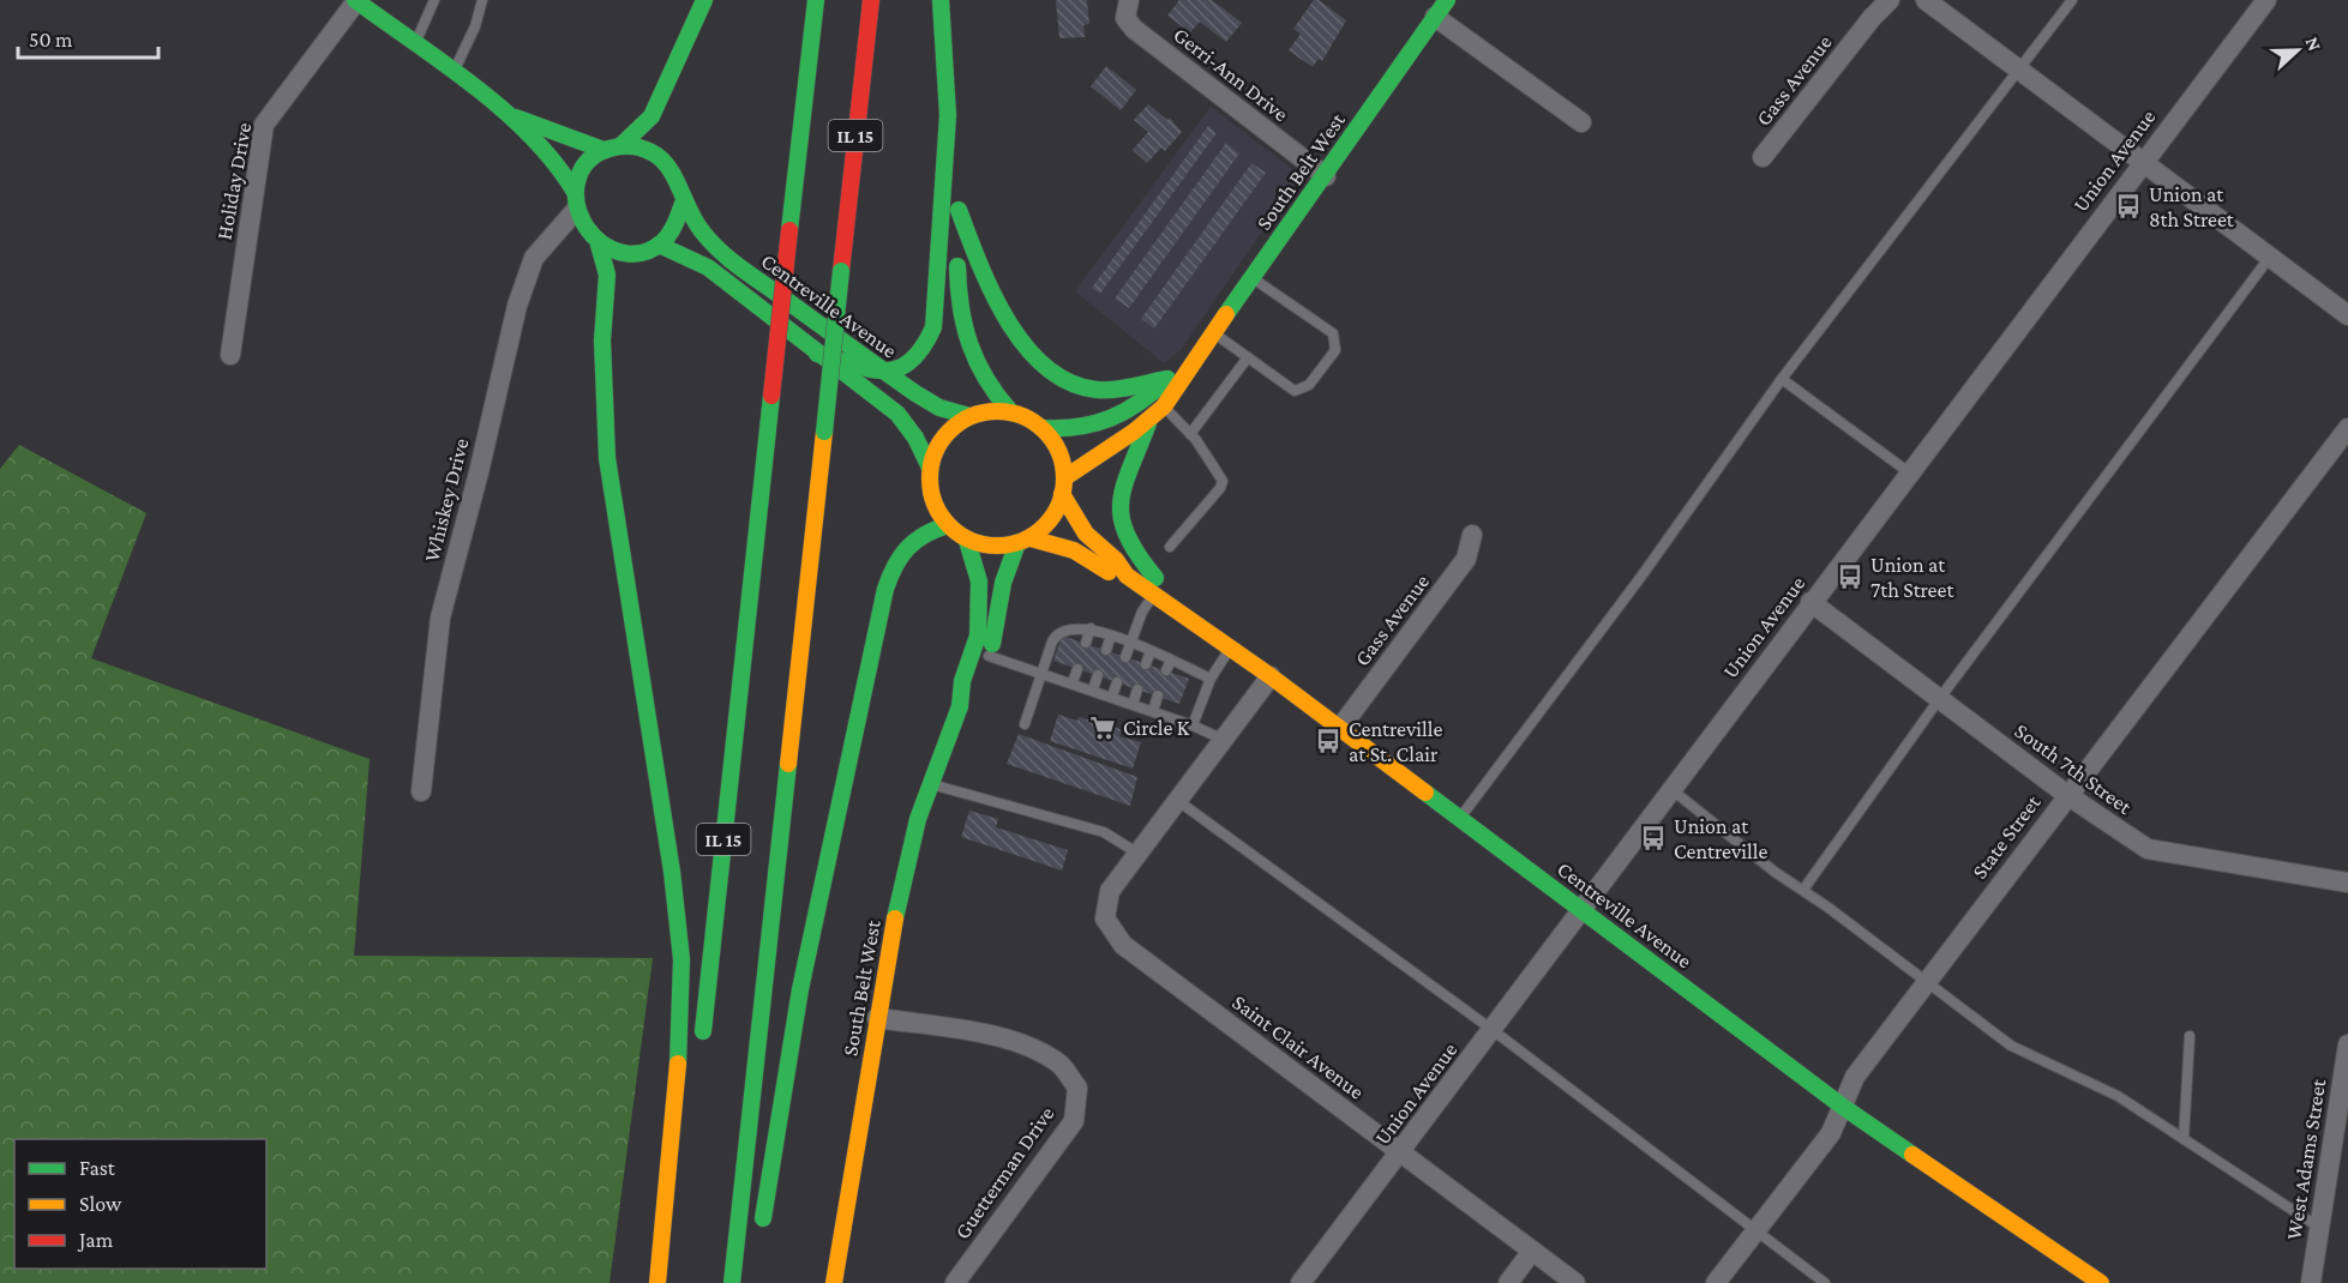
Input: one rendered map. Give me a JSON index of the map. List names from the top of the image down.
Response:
{
  "streets": {
    "main road": ["IL 15", "South Belt West", "Centreville Avenue"],
    "street": [
      "Gerri-Ann Drive",
      "Gass Avenue",
      "Union Avenue",
      "Holiday Drive",
      "Whiskey Drive",
      "South 7th Street",
      "State Street",
      "Saint Clair Avenue",
      "West Adams Street",
      "Guetterman Drive"
    ]
  },
  "crossings": [
    ["Gerri-Ann Drive", "South Belt West"],
    ["Gass Avenue", "Centreville Avenue"],
    ["Union Avenue", "Centreville Avenue"],
    ["Union Avenue", "South 7th Street"],
    ["Union Avenue", "Saint Clair Avenue"],
    ["South Belt West", "Centreville Avenue"],
    ["South Belt West", "Guetterman Drive"],
    ["Centreville Avenue", "Whiskey Drive"],
    ["Centreville Avenue", "State Street"],
    ["South 7th Street", "State Street"]
  ],
  "places": {
    "bus stop": [
      "Union at 8th Street",
      "Union at 7th Street",
      "Centreville at St. Clair",
      "Union at Centreville"
    ],
    "supermarket": ["Circle K"]
  },
  "legend": ["Fast", "Slow", "Jam"],
  "scale_bar": "50 m",
  "north": "right"
}
